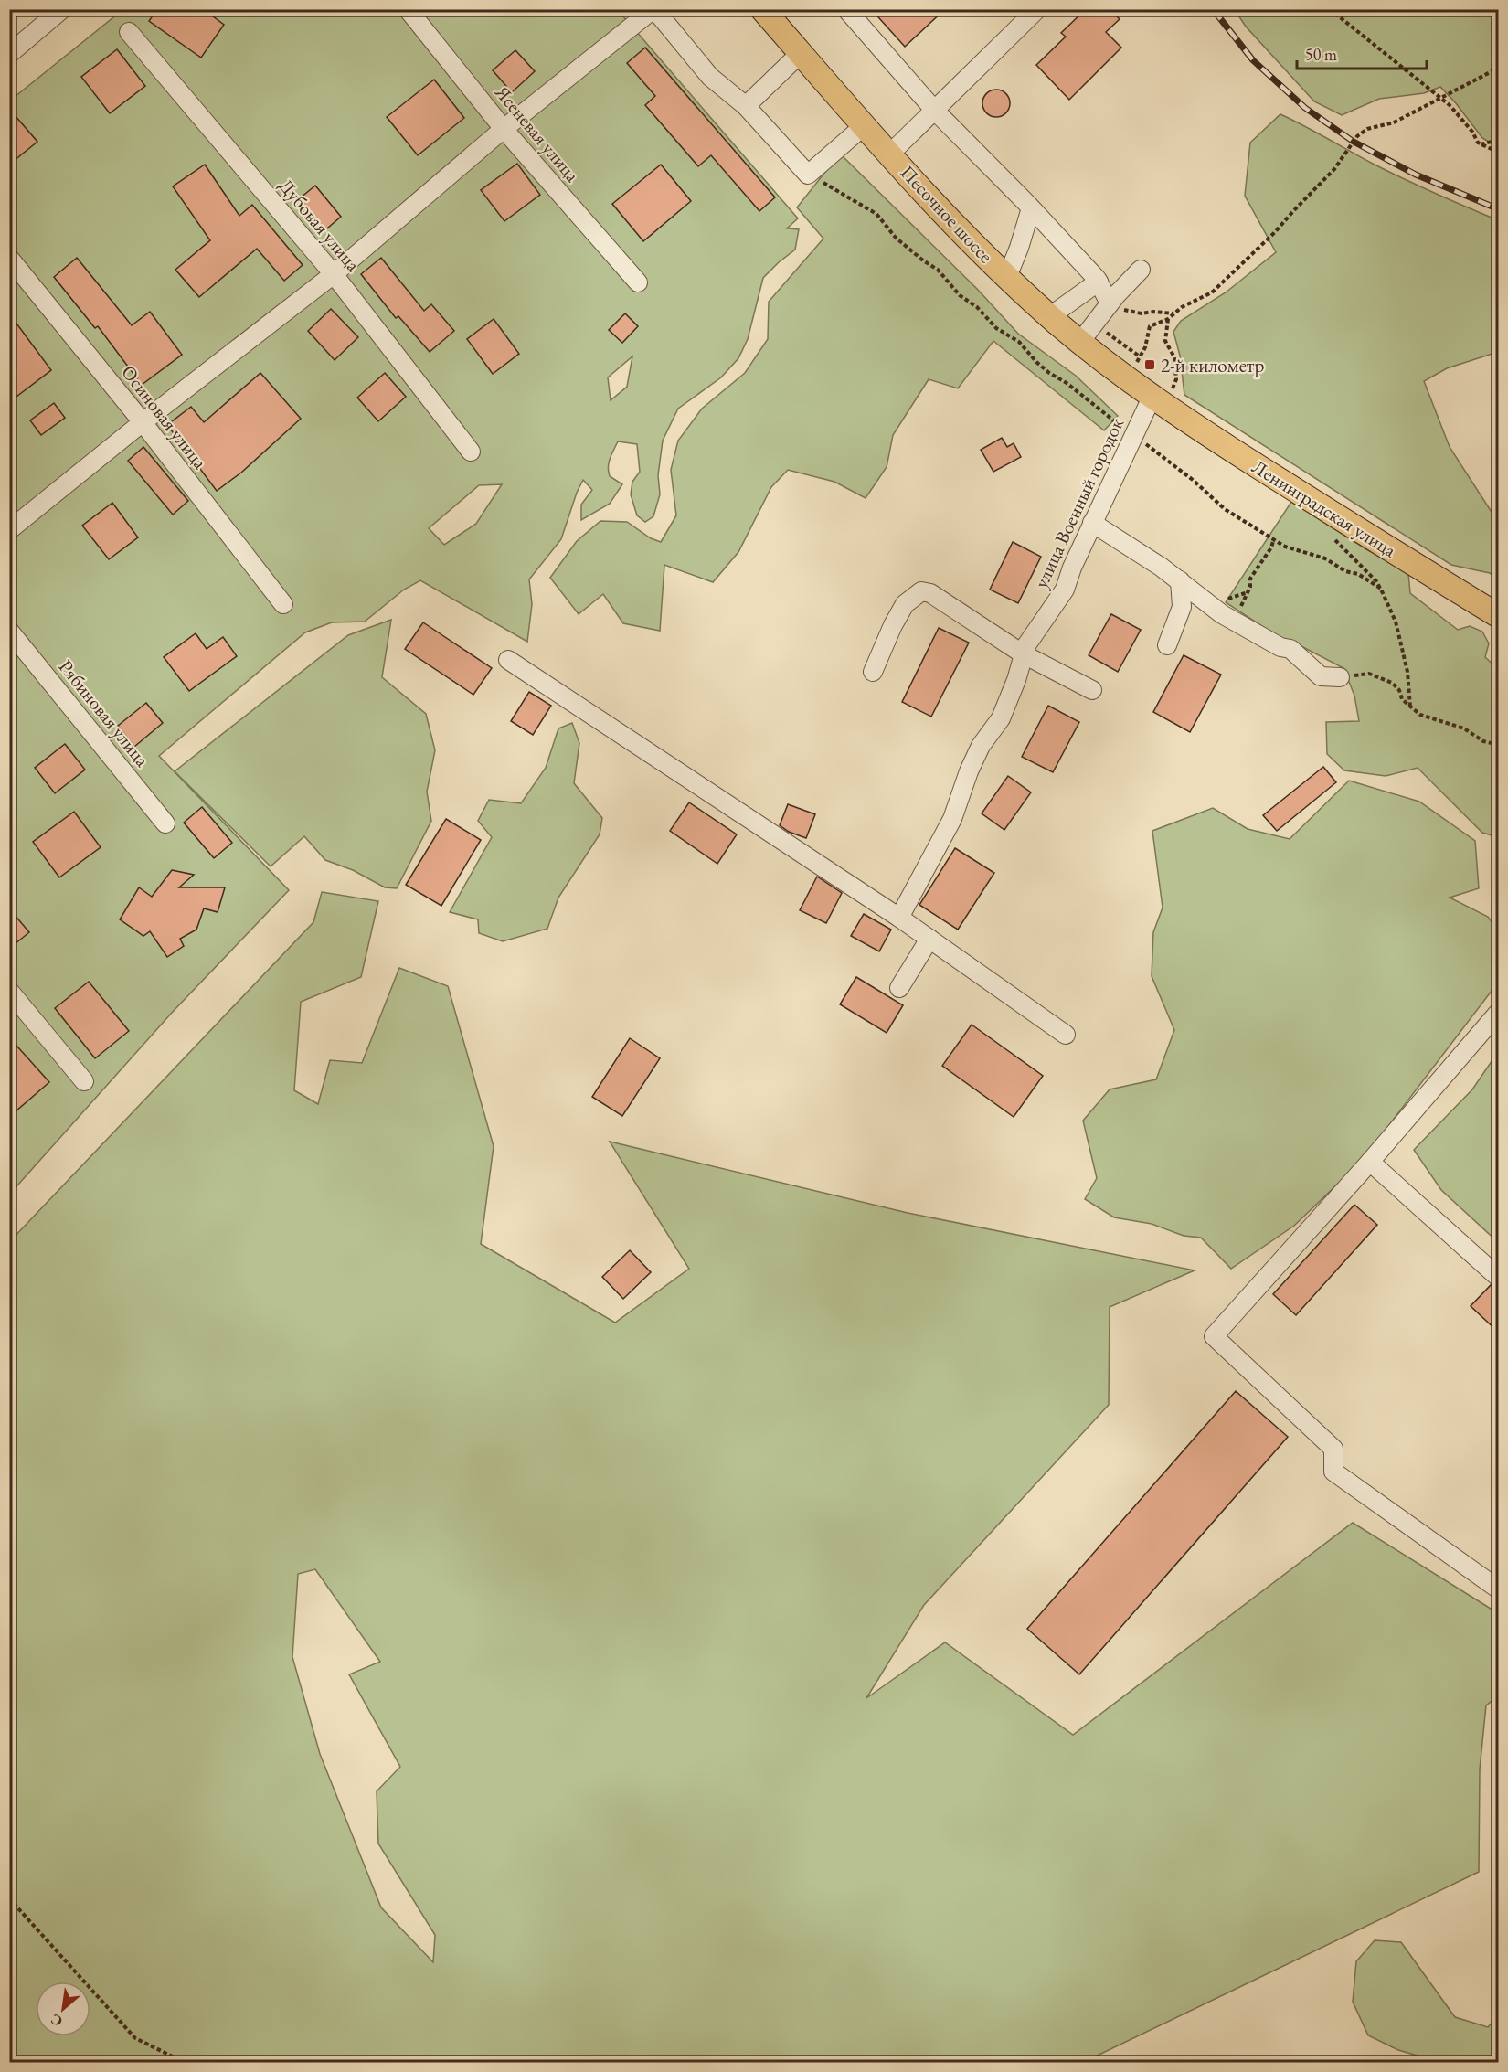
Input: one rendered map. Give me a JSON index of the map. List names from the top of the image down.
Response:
{
  "streets": {
    "main road": ["Песочное шоссе", "Ленинградская улица"],
    "street": [
      "Ясеневая улица",
      "Дубовая улица",
      "Осиновая улица",
      "улица Военный городок",
      "Рябиновая улица"
    ]
  },
  "crossings": [
    ["Песочное шоссе", "улица Военный городок"],
    ["Песочное шоссе", "Ленинградская улица"],
    ["улица Военный городок", "Ленинградская улица"]
  ],
  "places": {
    "transit": ["2-й километр"]
  },
  "scale_bar": "50 m",
  "north": "bottom left"
}
